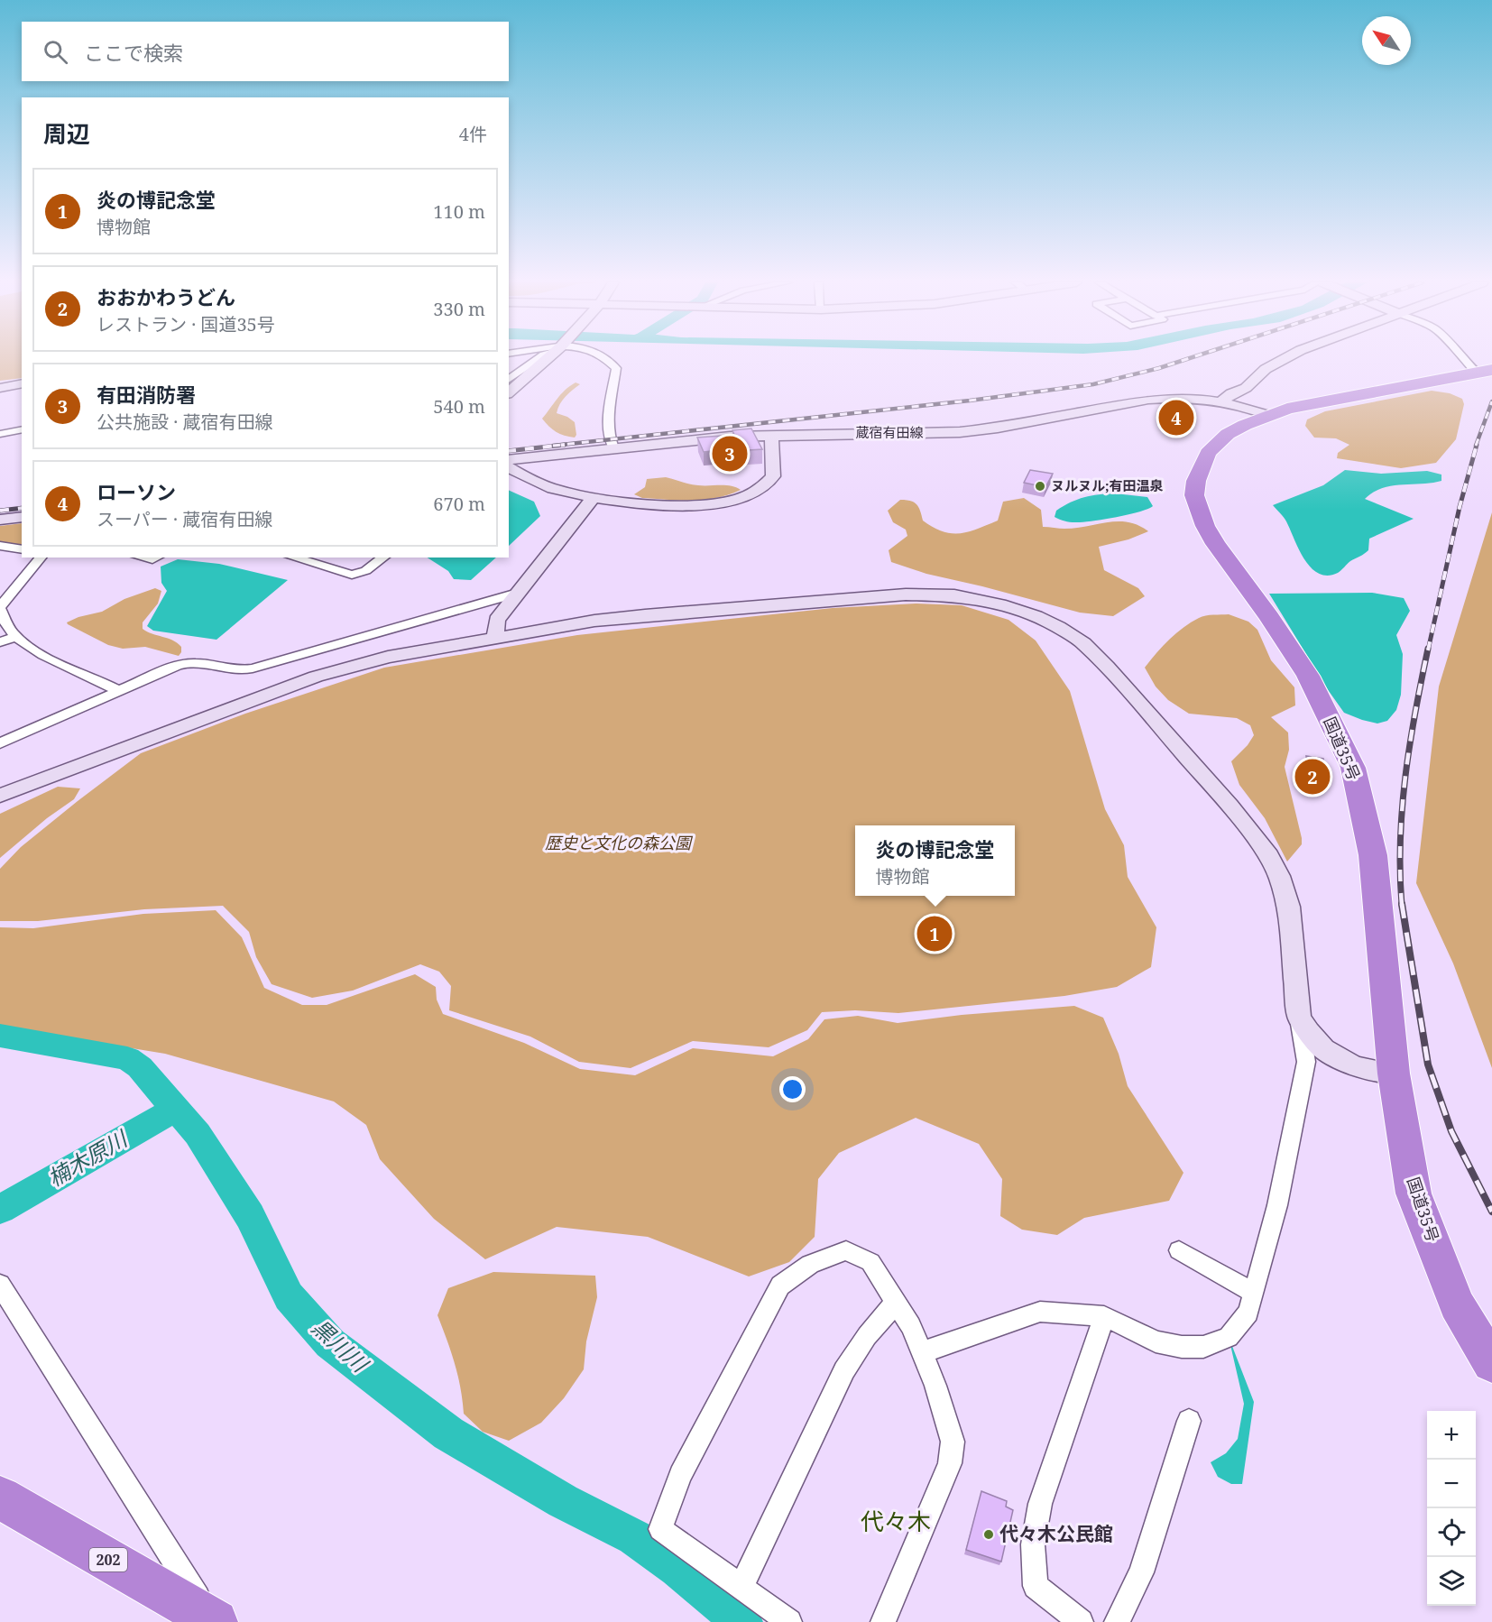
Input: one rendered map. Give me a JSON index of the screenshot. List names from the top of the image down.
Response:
{
  "streets": {
    "highway": ["国道35号", "202"],
    "street": ["蔵宿有田線"]
  },
  "crossings": [
    ["蔵宿有田線", "国道35号"]
  ],
  "districts": ["代々木"],
  "water": ["楠木原川", "黒川川"],
  "parks": ["歴史と文化の森公園"],
  "places": ["ヌルヌル;有田温泉", "代々木公民館"],
  "north": "top left",
  "page": {
    "search": "ここで検索",
    "heading": ["周辺", "4件"],
    "list": [
      {
        "mark": "1",
        "name": "炎の博記念堂",
        "note": "博物館",
        "value": "110 m"
      },
      {
        "mark": "2",
        "name": "おおかわうどん",
        "note": "レストラン · 国道35号",
        "value": "330 m"
      },
      {
        "mark": "3",
        "name": "有田消防署",
        "note": "公共施設 · 蔵宿有田線",
        "value": "540 m"
      },
      {
        "mark": "4",
        "name": "ローソン",
        "note": "スーパー · 蔵宿有田線",
        "value": "670 m"
      }
    ],
    "pins": [
      "4",
      "3",
      "2",
      "1"
    ],
    "popup": ["炎の博記念堂", "博物館"],
    "map_buttons": ["+", "−"]
  }
}
